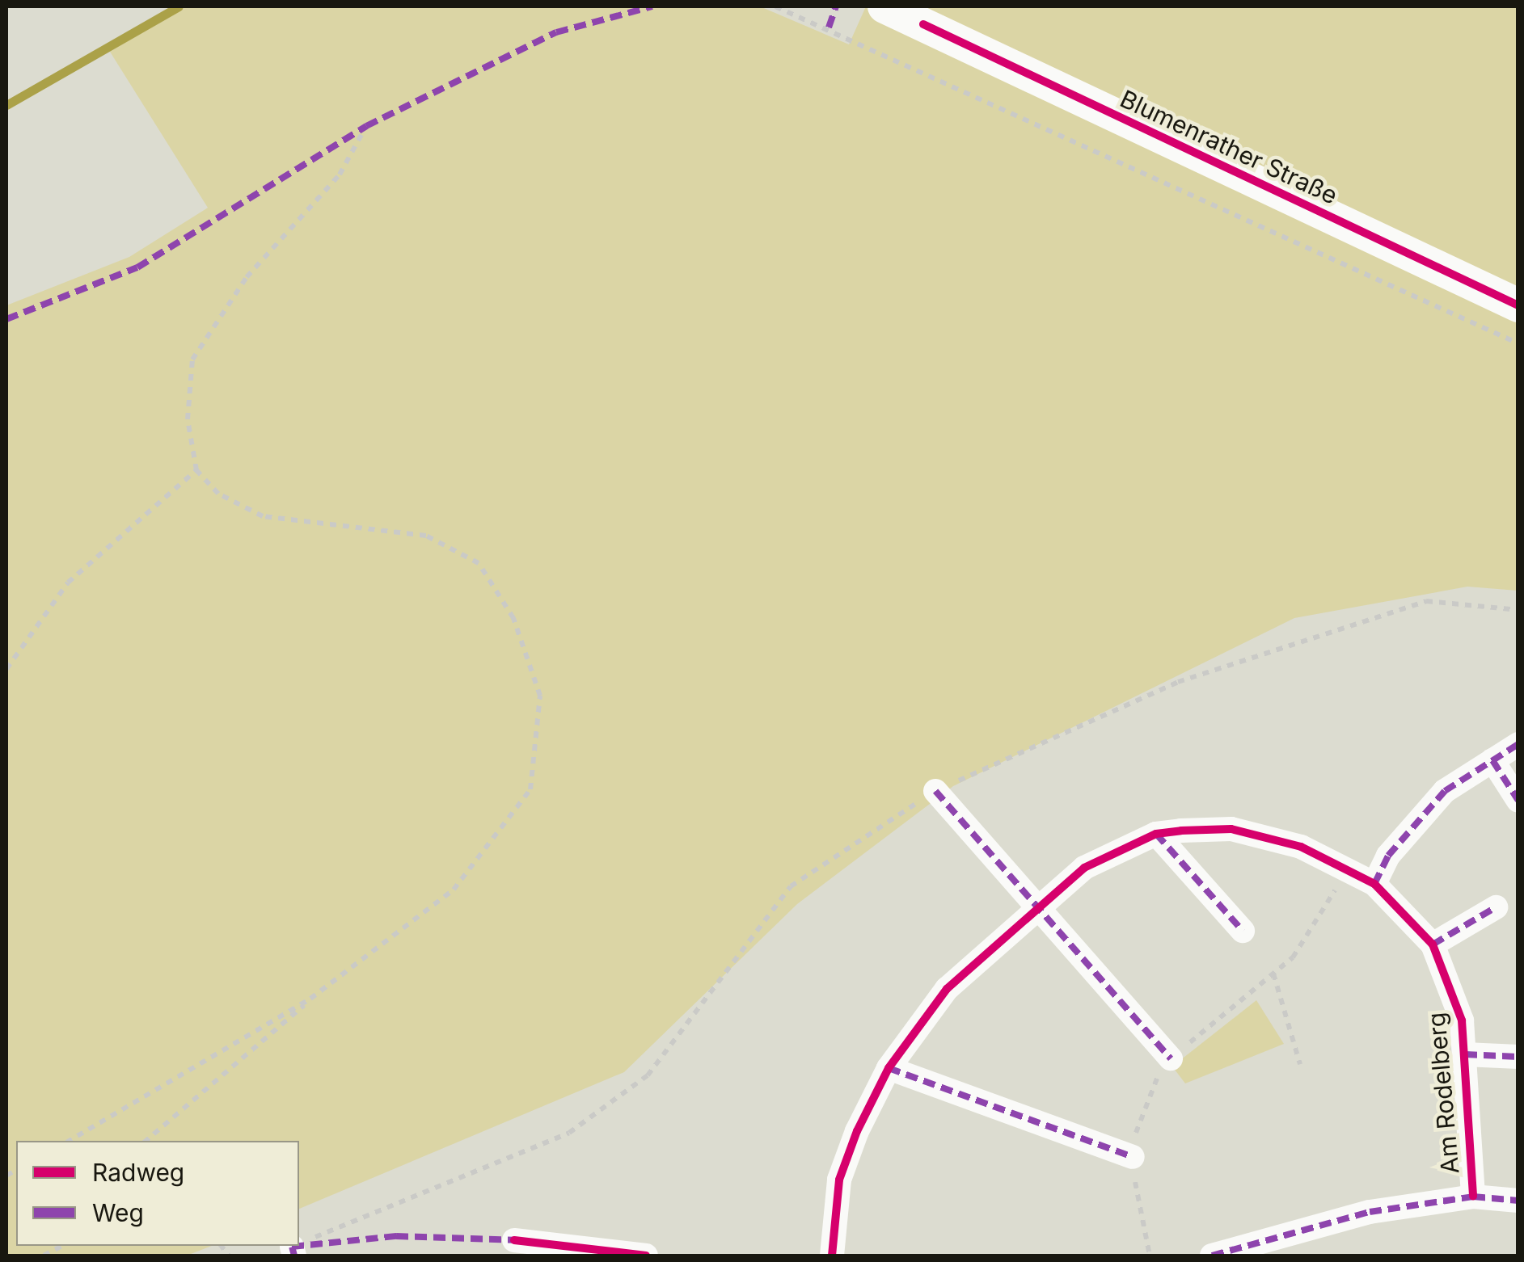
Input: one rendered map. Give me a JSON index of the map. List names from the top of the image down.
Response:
{
  "streets": {
    "street": ["Blumenrather Straße", "Am Rodelberg"]
  },
  "legend": ["Radweg", "Weg"]
}
